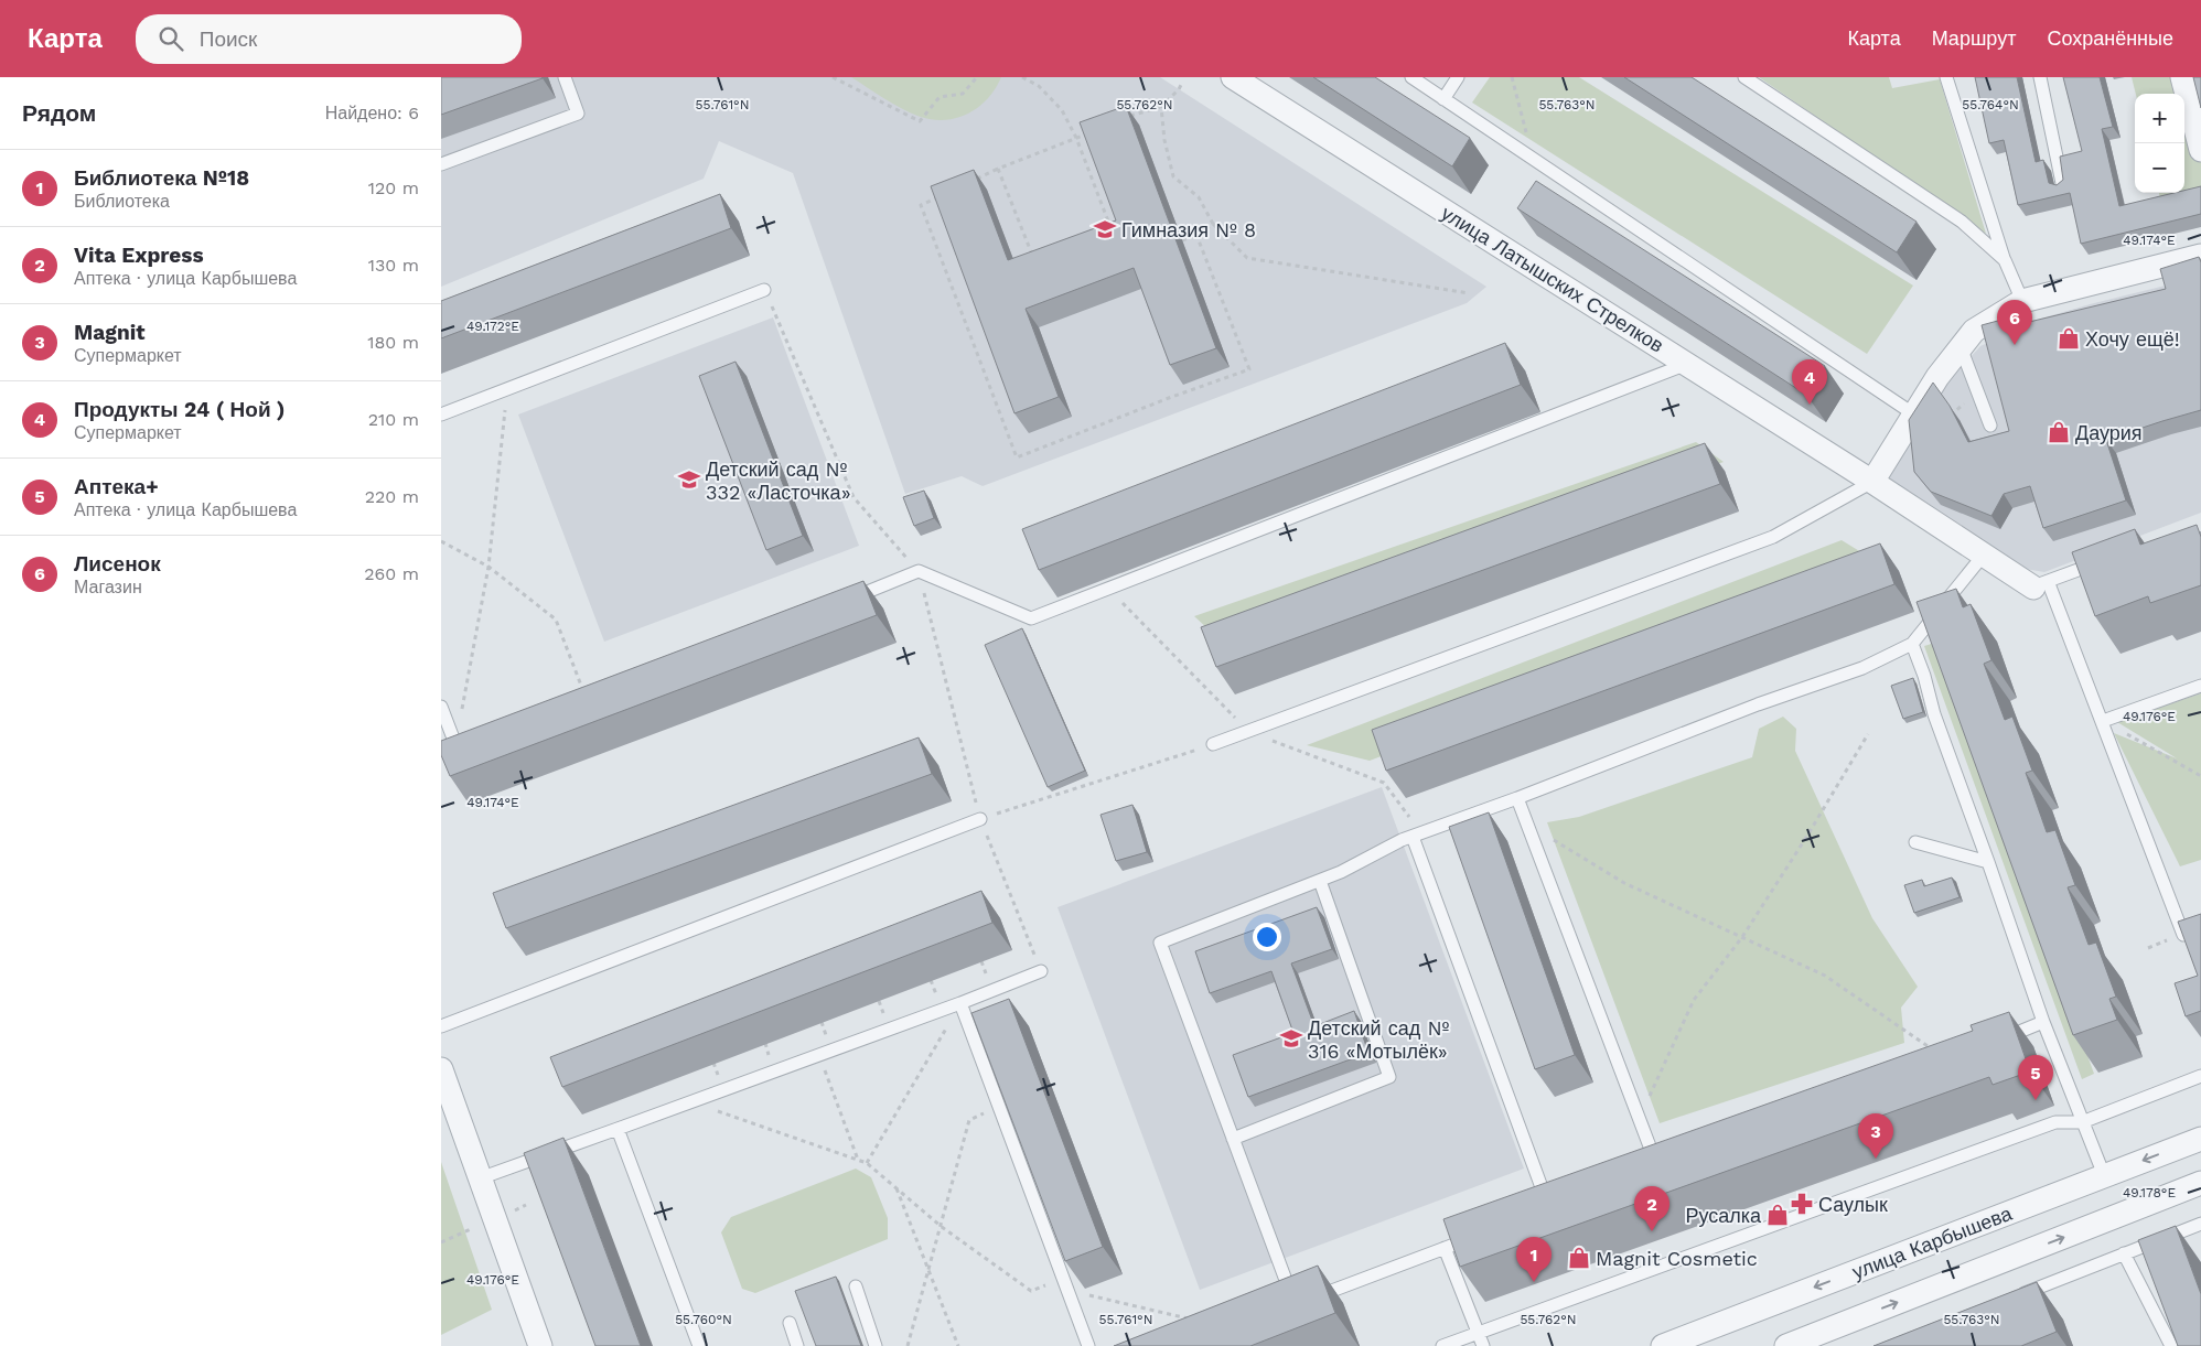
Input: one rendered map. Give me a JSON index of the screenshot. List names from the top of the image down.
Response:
{
  "streets": {
    "street": ["улица Латышских Стрелков", "улица Карбышева"]
  },
  "places": {
    "school or university": ["Гимназия № 8", "Детский сад № 332 «Ласточка»", "Детский сад № 316 «Мотылёк»"],
    "shop": [
      "Хочу ещё!",
      "Даурия",
      "Русалка",
      "Magnit Cosmetic"
    ],
    "pharmacy": ["Саулык"]
  },
  "page": {
    "header": "Карта",
    "search": "Поиск",
    "nav": ["Карта", "Маршрут", "Сохранённые"],
    "heading": ["Рядом", "Найдено: 6"],
    "map_buttons": ["+", "−"],
    "list": [
      {
        "mark": "1",
        "name": "Библиотека №18",
        "note": "Библиотека",
        "value": "120 m"
      },
      {
        "mark": "2",
        "name": "Vita Express",
        "note": "Аптека · улица Карбышева",
        "value": "130 m"
      },
      {
        "mark": "3",
        "name": "Magnit",
        "note": "Супермаркет",
        "value": "180 m"
      },
      {
        "mark": "4",
        "name": "Продукты 24 ( Ной )",
        "note": "Супермаркет",
        "value": "210 m"
      },
      {
        "mark": "5",
        "name": "Аптека+",
        "note": "Аптека · улица Карбышева",
        "value": "220 m"
      },
      {
        "mark": "6",
        "name": "Лисенок",
        "note": "Магазин",
        "value": "260 m"
      }
    ],
    "pins": [
      "6",
      "4",
      "5",
      "3",
      "2",
      "1"
    ]
  },
  "coordinates": [
    "55.761°N",
    "55.762°N",
    "55.763°N",
    "55.764°N",
    "49.174°E",
    "49.172°E",
    "49.176°E",
    "49.178°E",
    "55.760°N"
  ]
}
